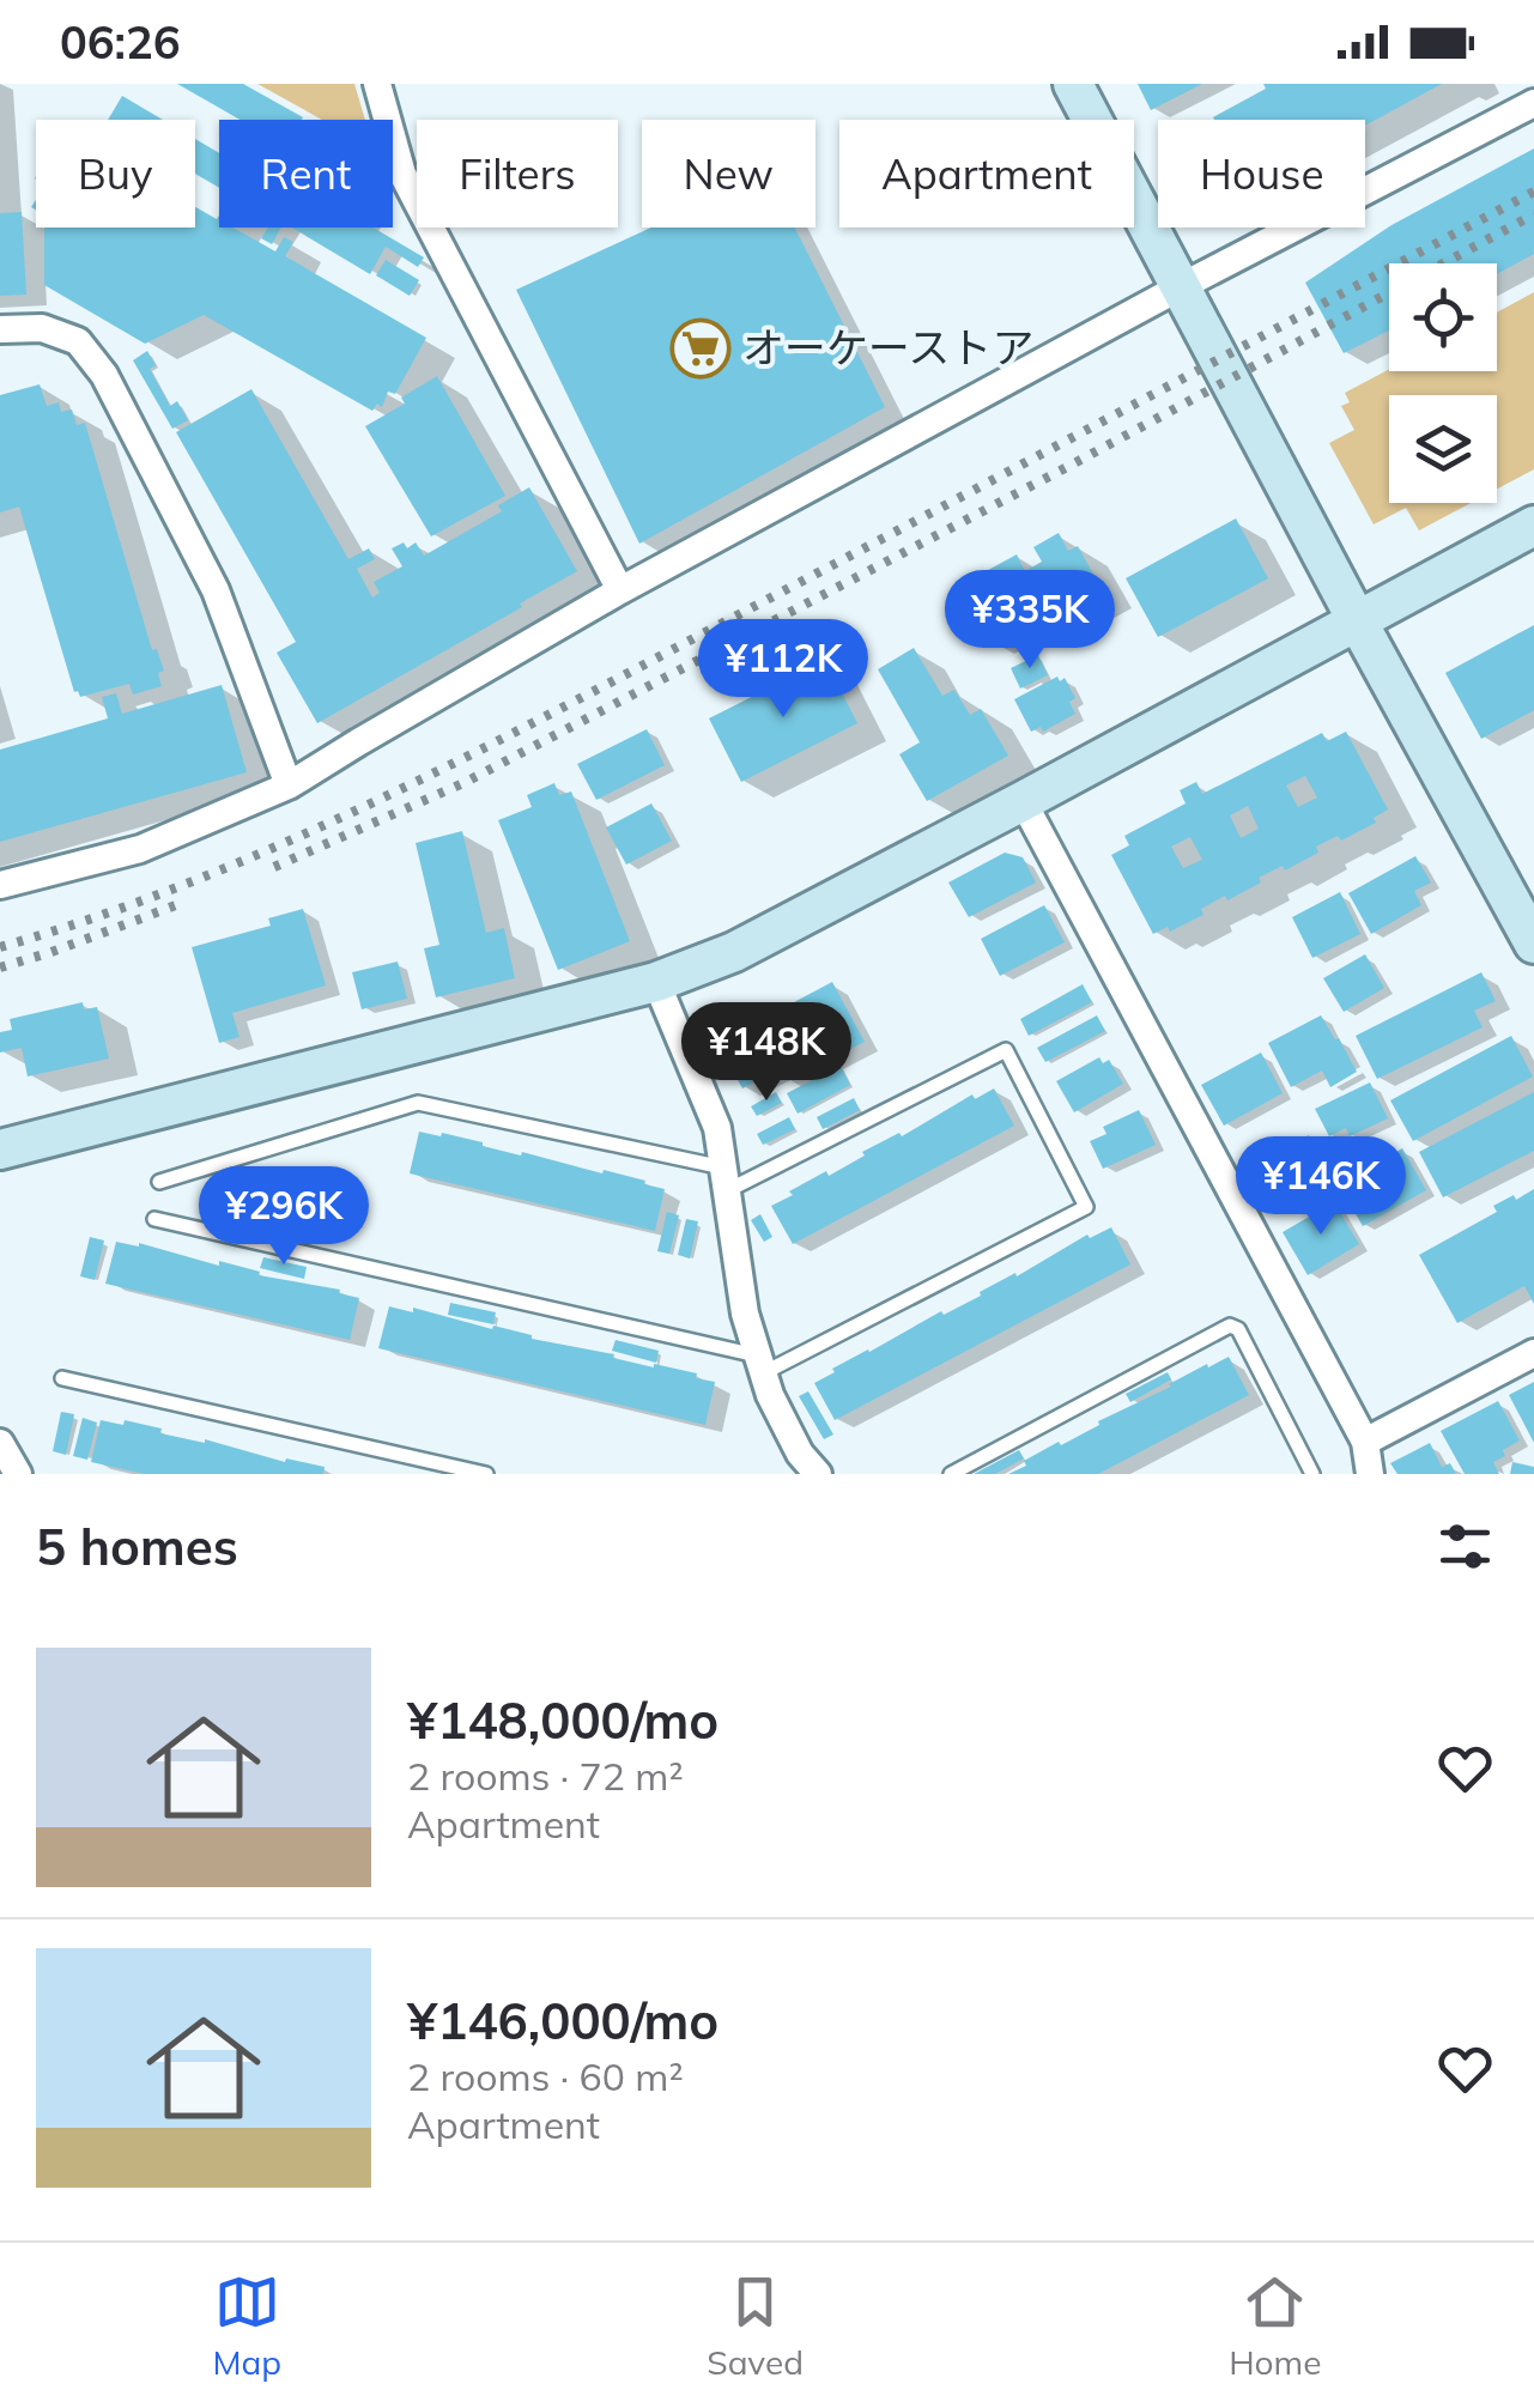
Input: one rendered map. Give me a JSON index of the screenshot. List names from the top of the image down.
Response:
{
  "places": {
    "supermarket": ["オーケーストア"]
  },
  "page": {
    "status": "06:26",
    "chip": [
      "Buy",
      "Rent",
      "Filters",
      "New",
      "Apartment",
      "House"
    ],
    "price": [
      "¥335K",
      "¥112K",
      "¥148K",
      "¥146K",
      "¥296K"
    ],
    "heading": "5 homes",
    "list": [
      {
        "name": "¥148,000/mo",
        "note": "2 rooms · 72 m² · Apartment"
      },
      {
        "name": "¥146,000/mo",
        "note": "2 rooms · 60 m² · Apartment"
      }
    ],
    "tabs": ["Map", "Saved", "Home"]
  }
}
